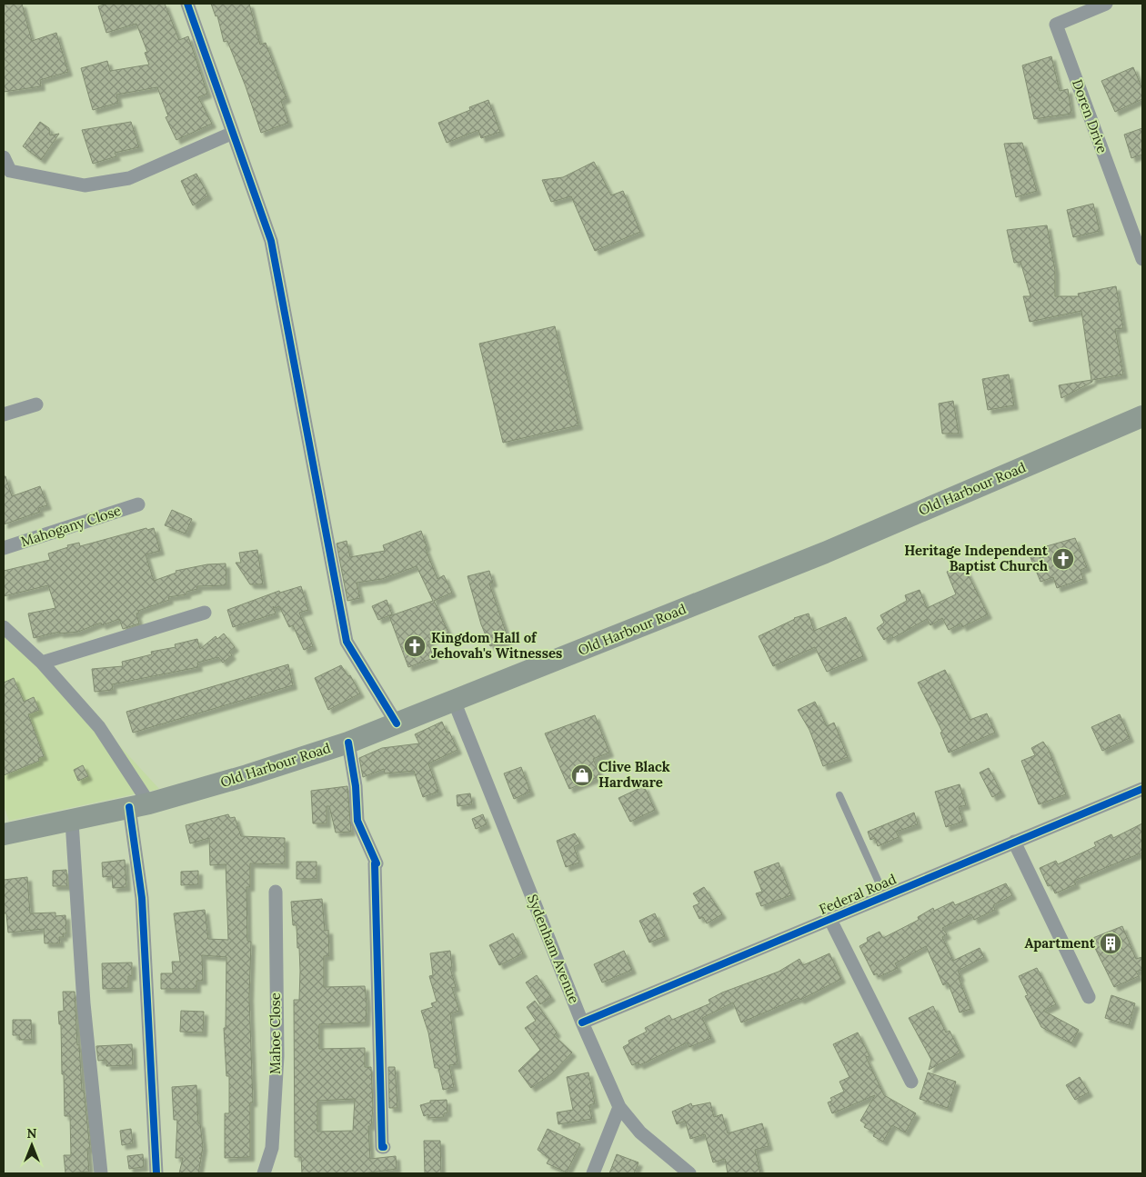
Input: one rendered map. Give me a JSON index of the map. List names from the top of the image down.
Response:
{
  "streets": {
    "main road": ["Old Harbour Road"],
    "street": [
      "Doren Drive",
      "Mahogany Close",
      "Federal Road",
      "Sydenham Avenue",
      "Mahoe Close"
    ]
  },
  "crossings": [
    ["Old Harbour Road", "Sydenham Avenue"],
    ["Federal Road", "Sydenham Avenue"]
  ],
  "places": {
    "church": ["Heritage Independent Baptist Church", "Kingdom Hall of Jehovah's Witnesses"],
    "shop": ["Clive Black Hardware"],
    "building": ["Apartment"]
  },
  "north": "top"
}
